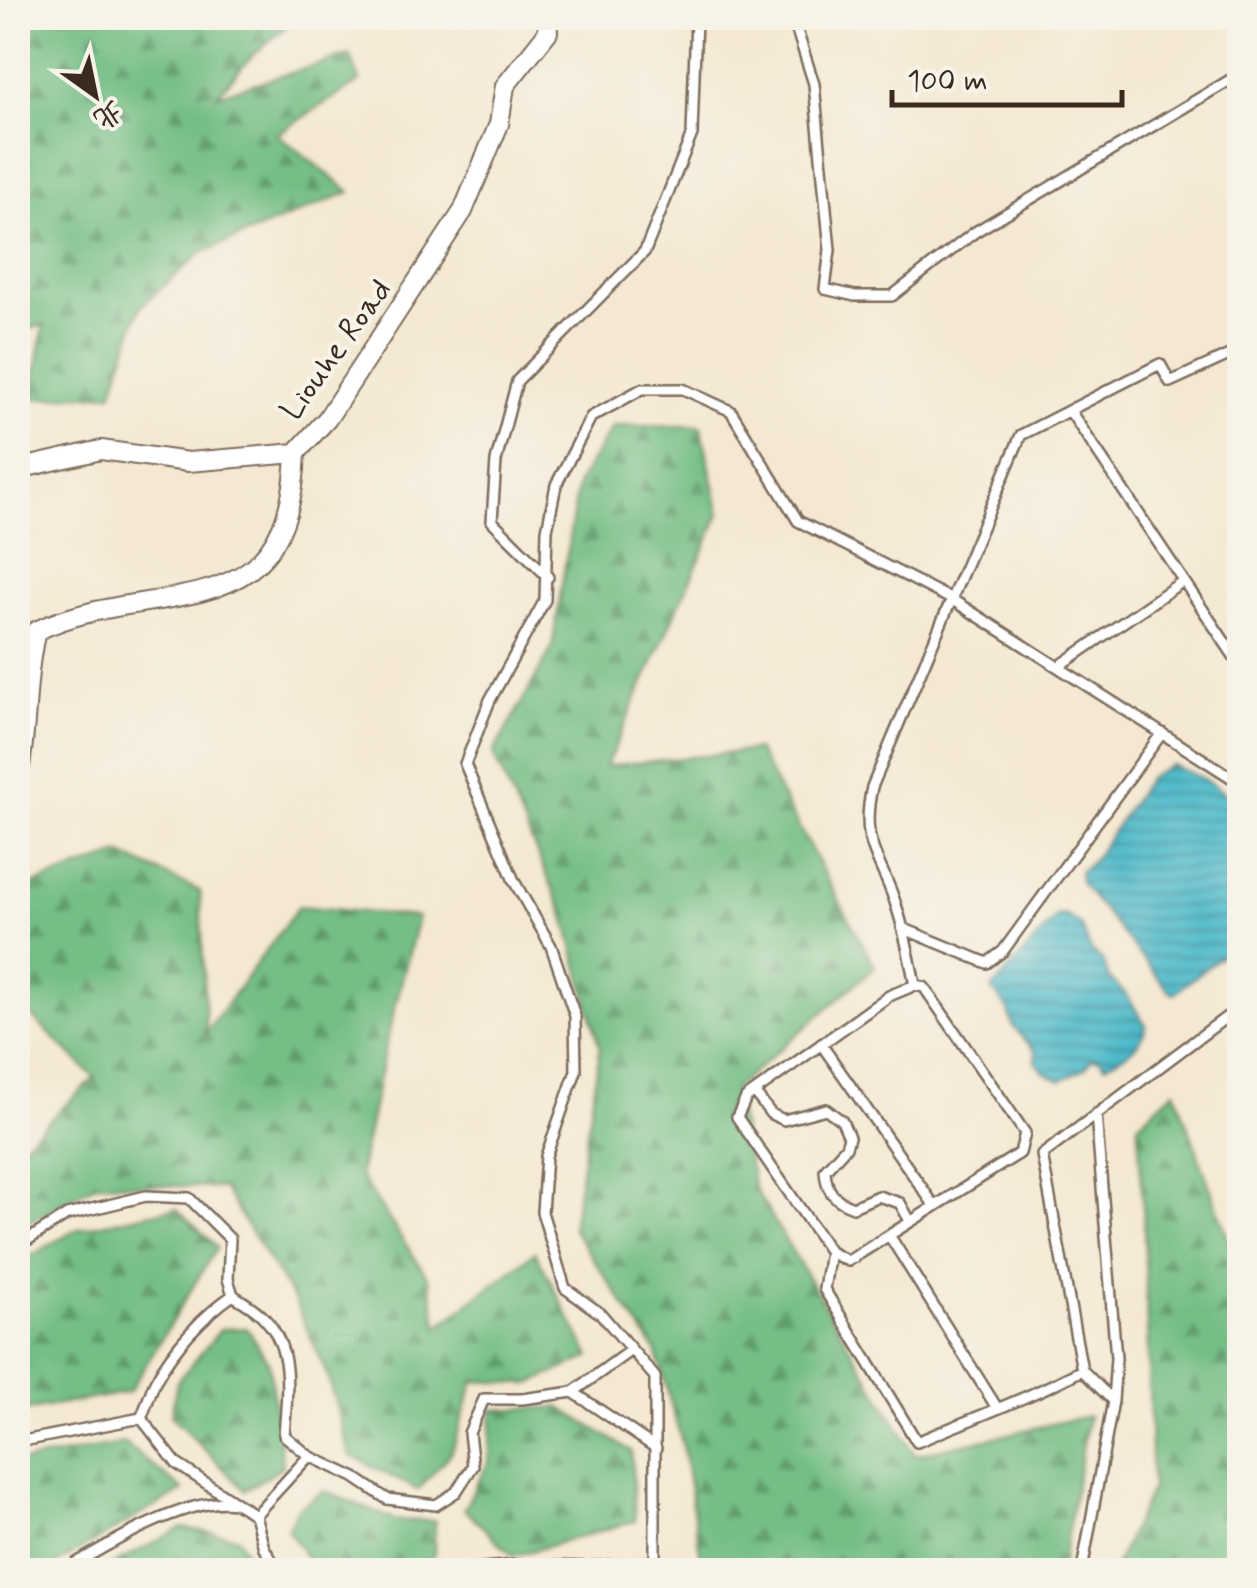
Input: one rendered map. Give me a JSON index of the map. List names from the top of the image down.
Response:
{
  "streets": {
    "street": ["Liouhe Road"]
  },
  "scale_bar": "100 m",
  "north": "bottom right"
}
